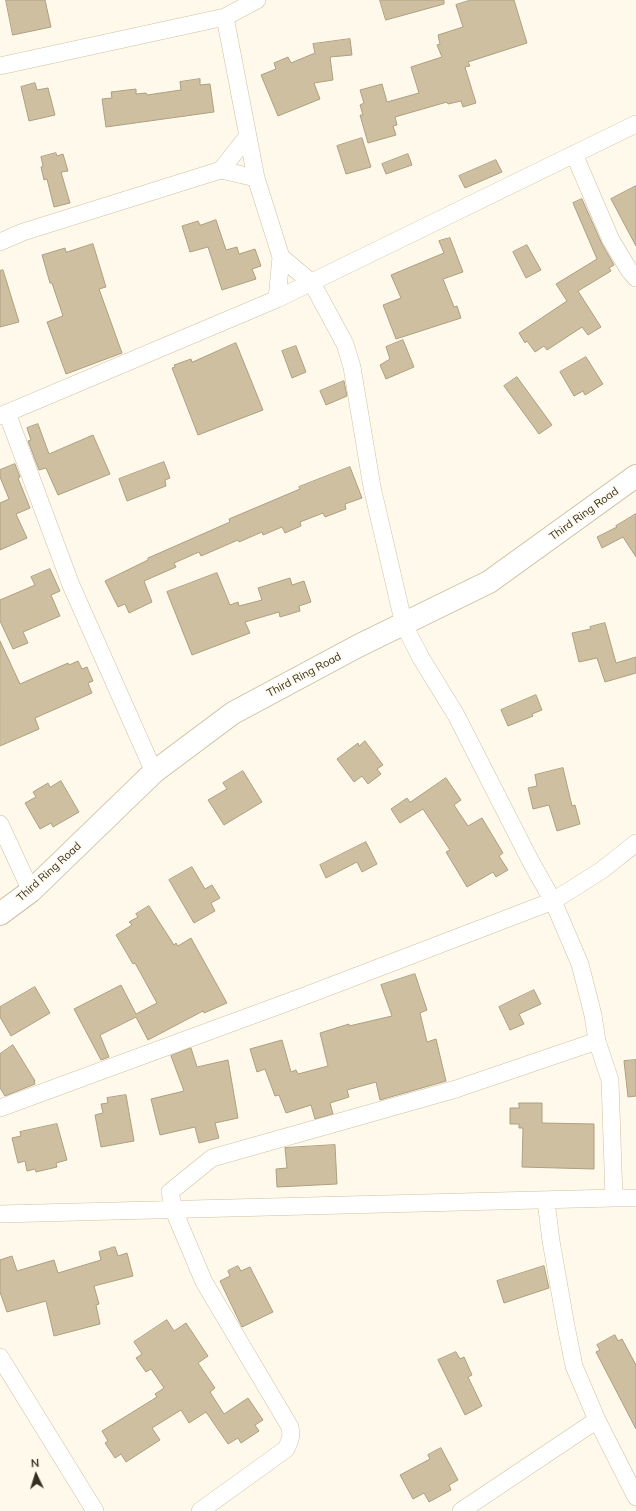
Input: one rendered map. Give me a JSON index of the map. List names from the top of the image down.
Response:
{
  "streets": {
    "street": ["Third Ring Road"]
  },
  "north": "top"
}
